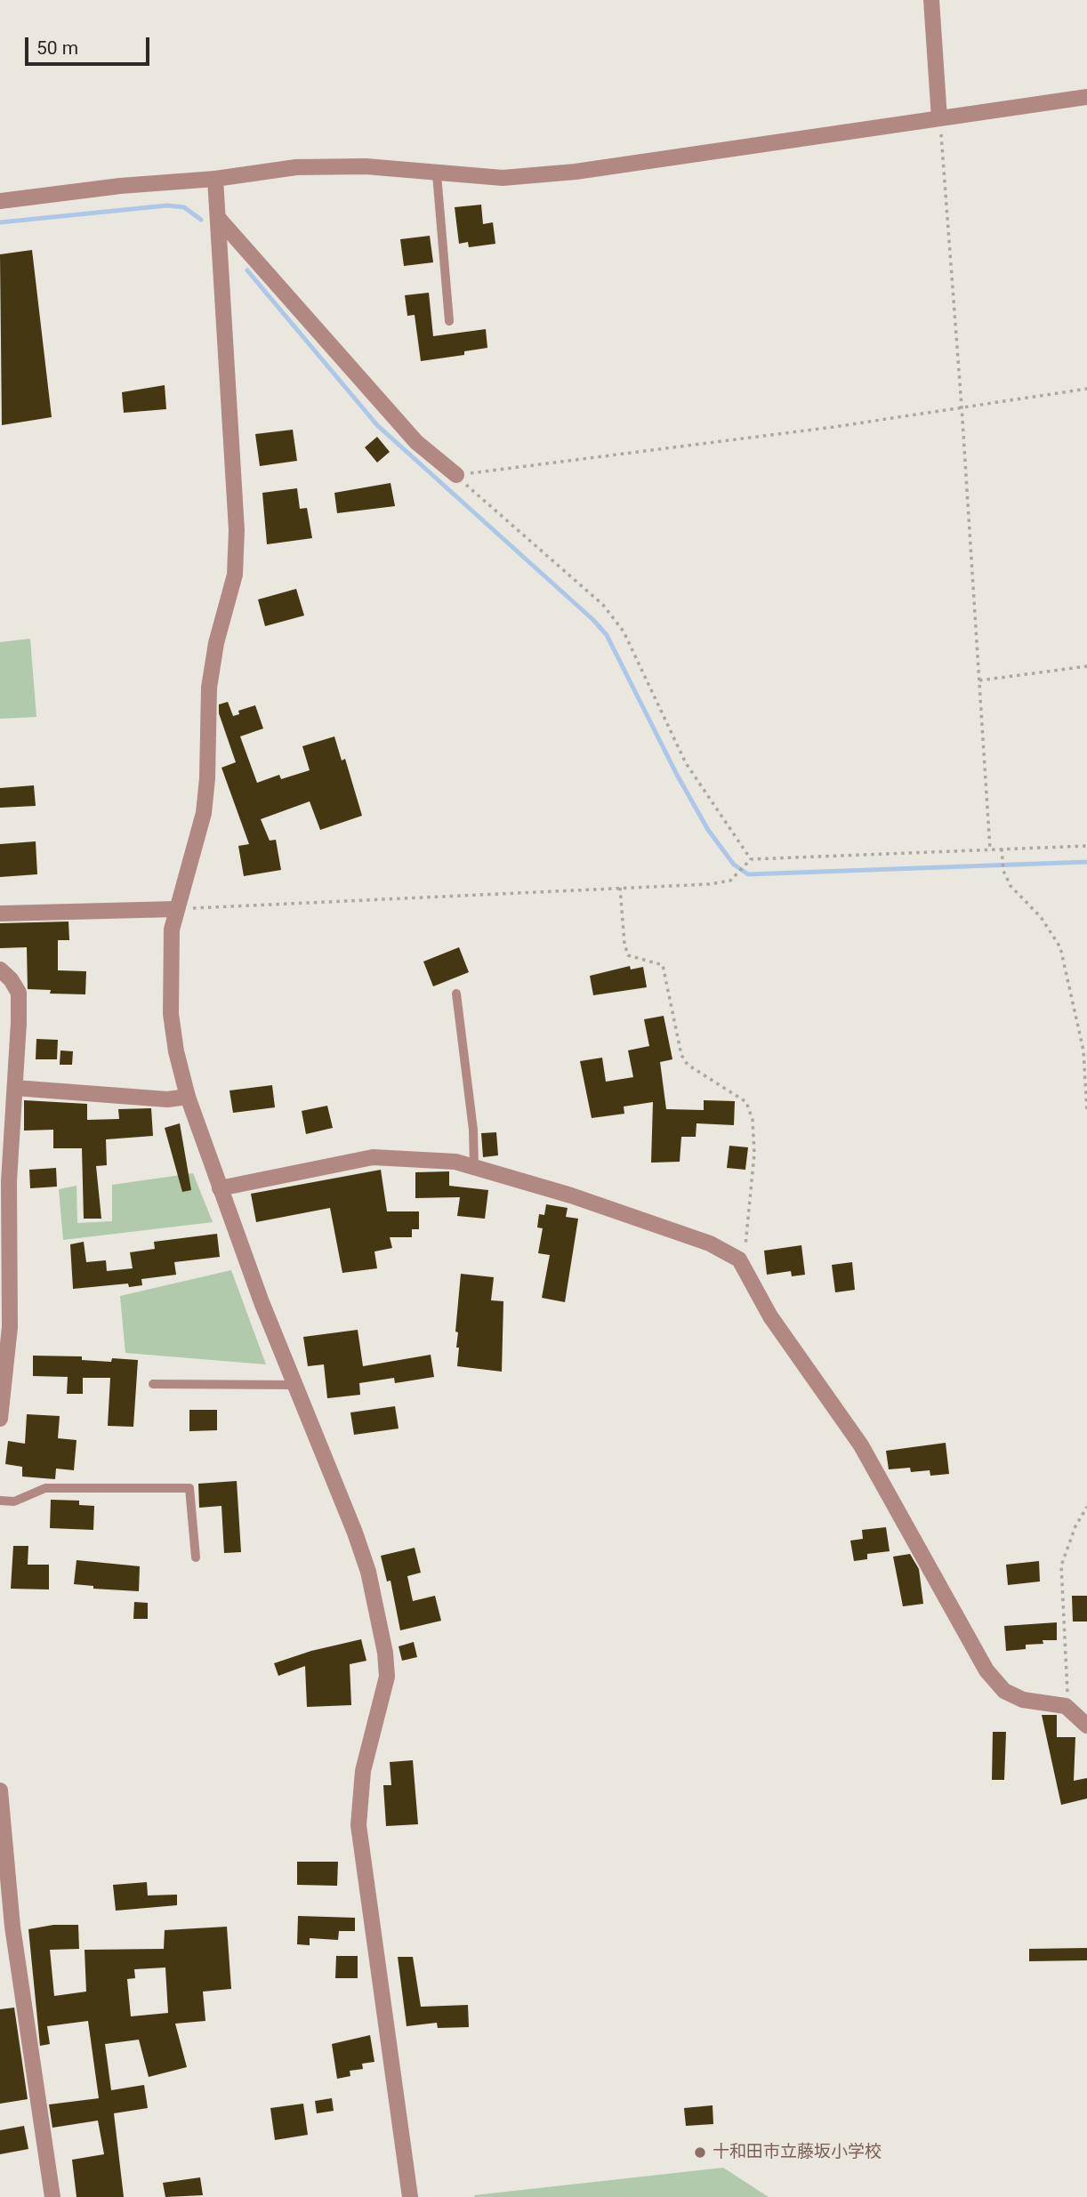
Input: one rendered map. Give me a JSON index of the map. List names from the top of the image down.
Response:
{
  "places": ["十和田市立藤坂小学校"],
  "scale_bar": "50 m"
}
